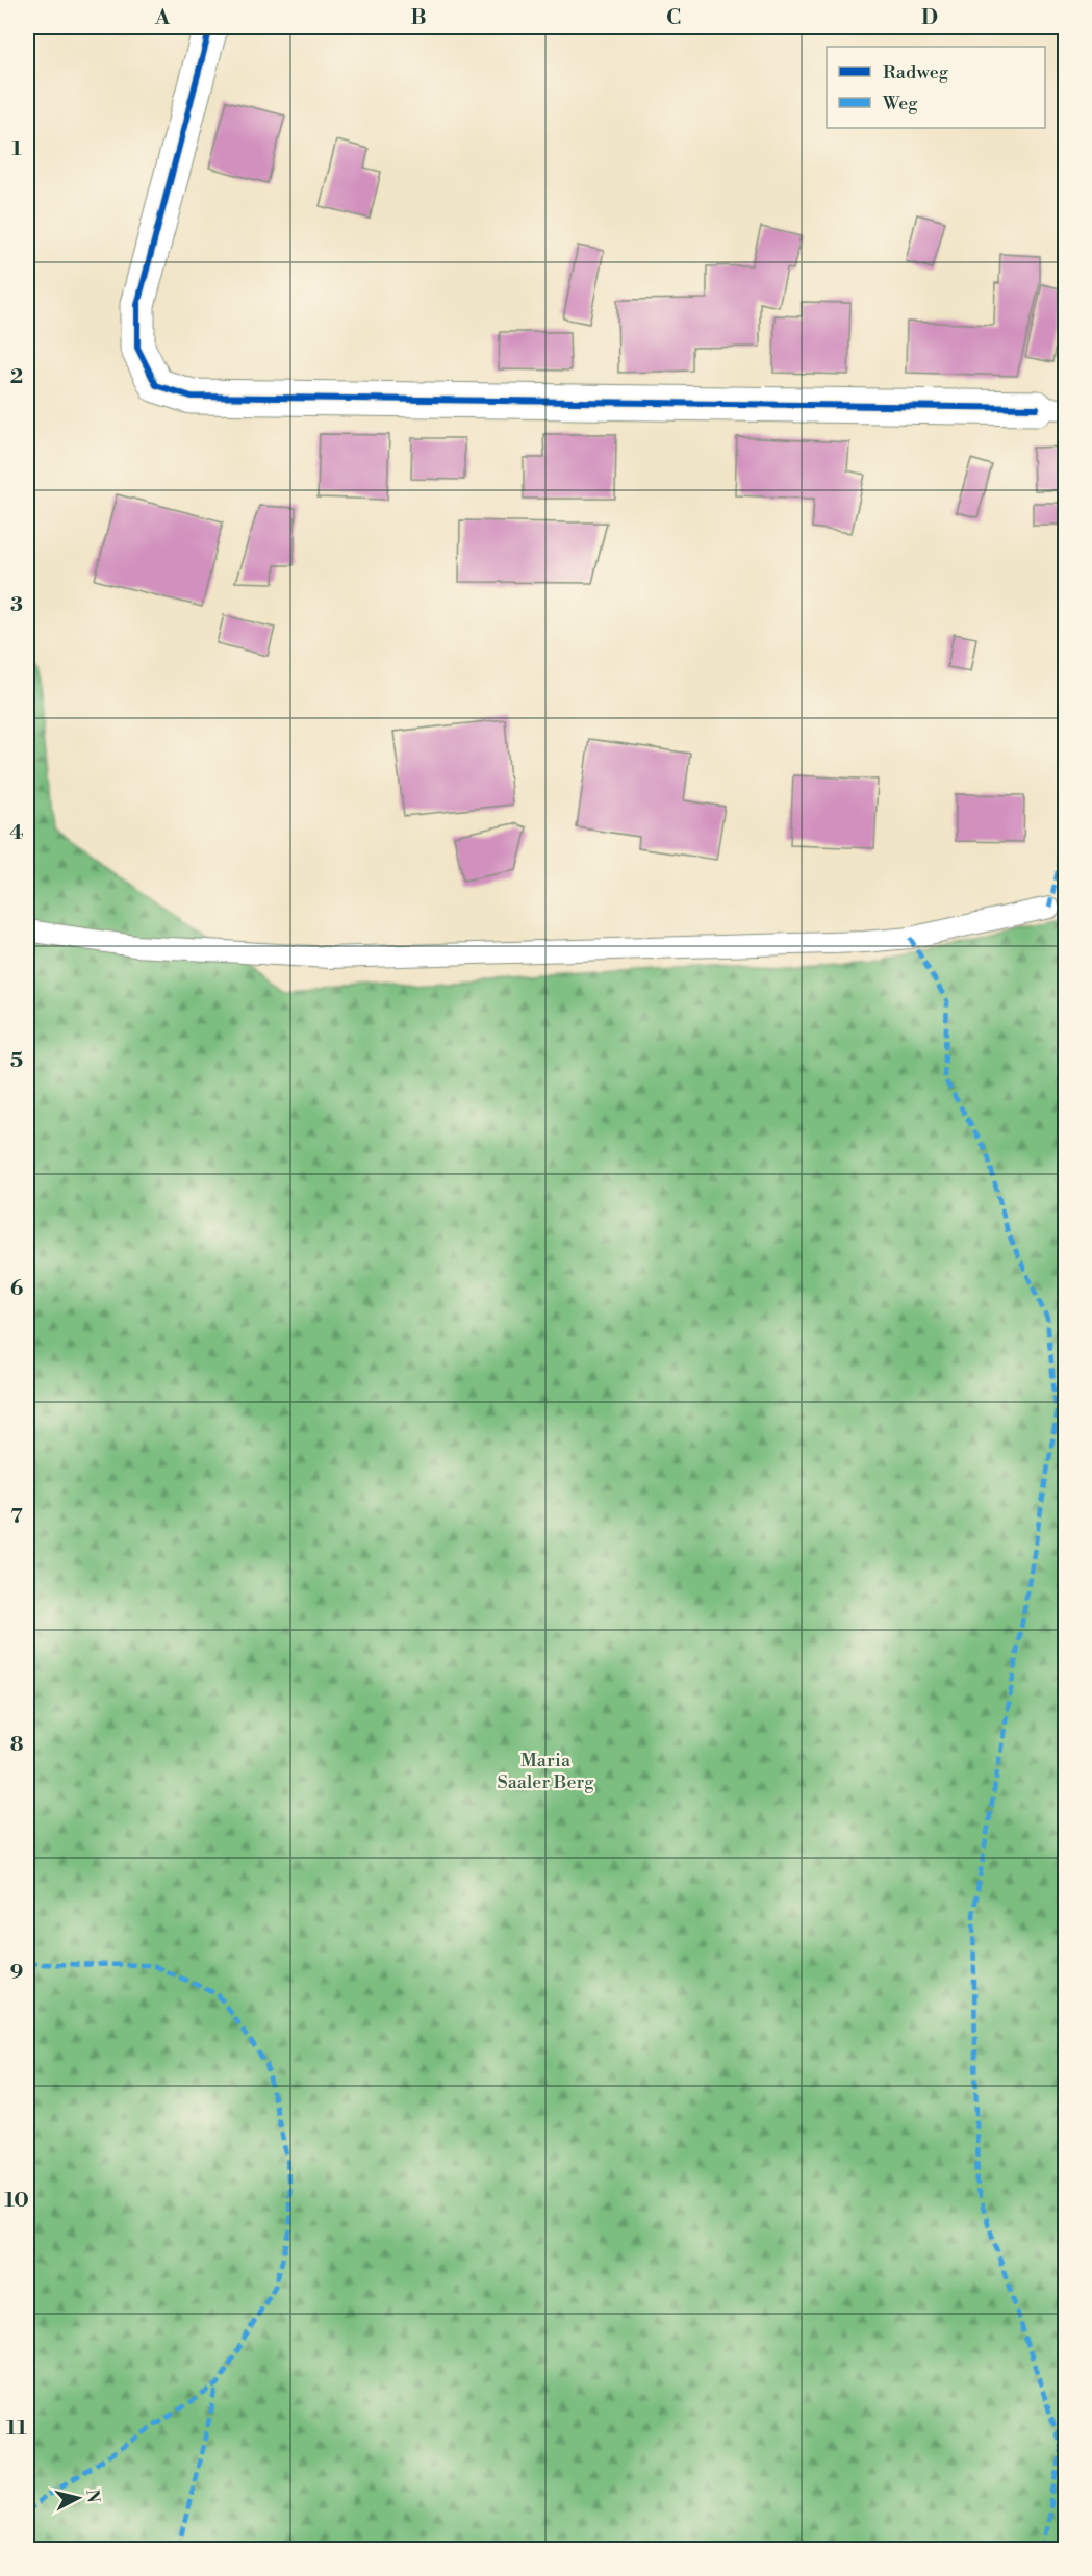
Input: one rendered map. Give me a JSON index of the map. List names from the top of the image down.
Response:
{
  "parks": ["Maria Saaler Berg"],
  "legend": ["Radweg", "Weg"],
  "north": "right",
  "grid": {
    "columns": [
      "A",
      "B",
      "C",
      "D"
    ],
    "rows": [
      "1",
      "2",
      "3",
      "4",
      "5",
      "6",
      "7",
      "8",
      "9",
      "10",
      "11"
    ]
  }
}
